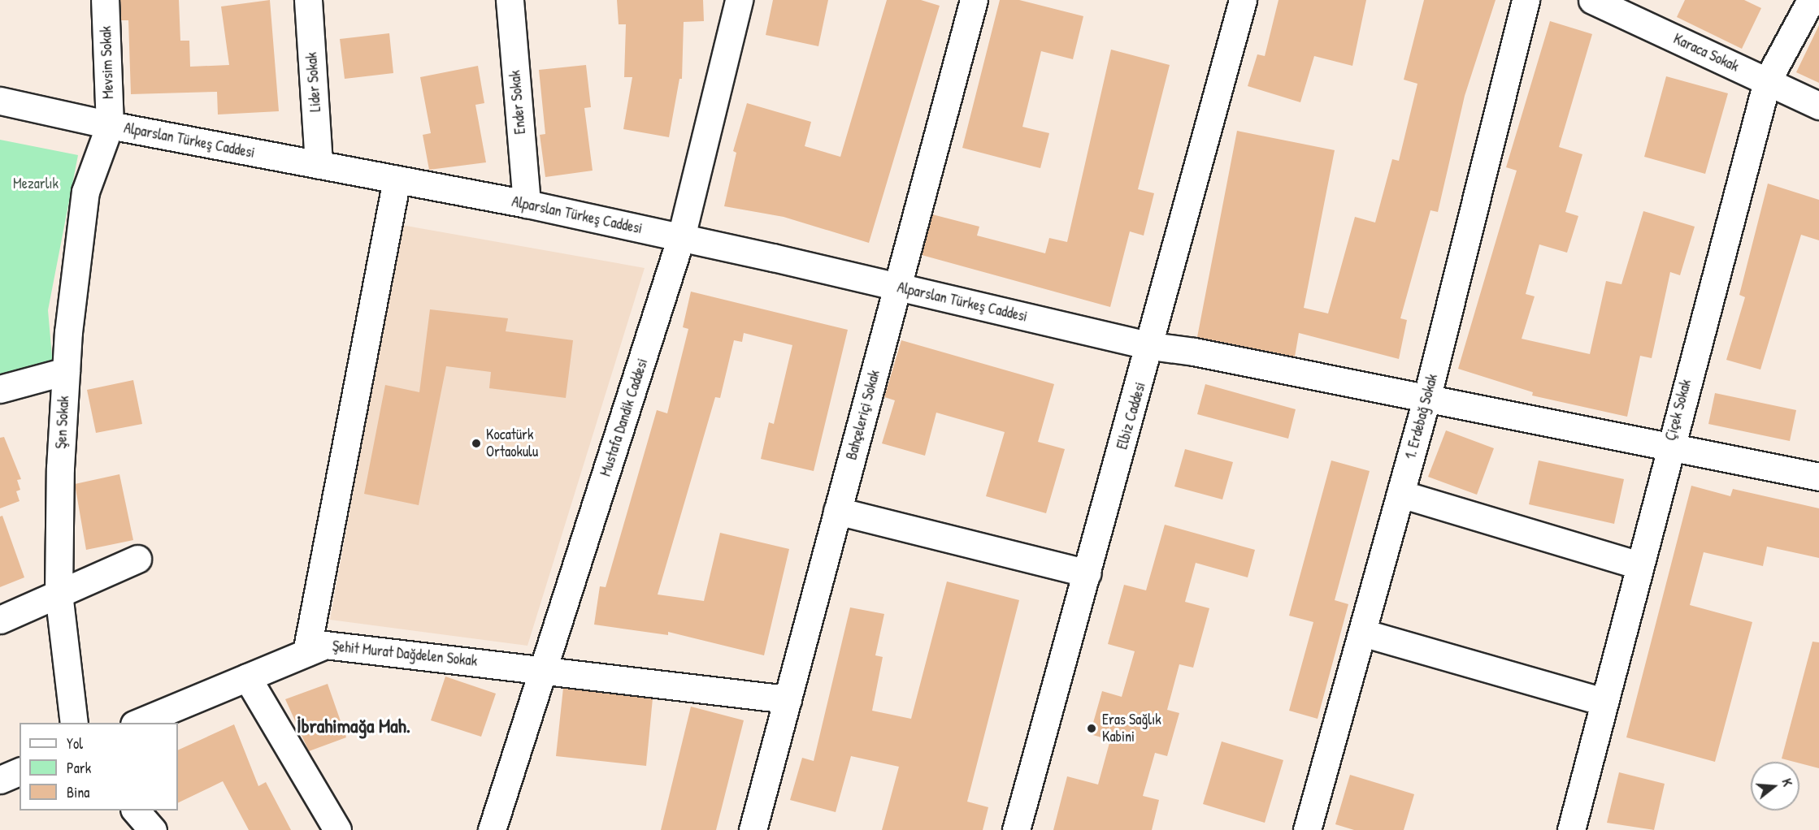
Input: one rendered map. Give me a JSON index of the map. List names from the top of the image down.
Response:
{
  "streets": {
    "street": [
      "Karaca Sokak",
      "Mevsim Sokak",
      "Lider Sokak",
      "Ender Sokak",
      "Alparslan Türkeş Caddesi",
      "Çiçek Sokak",
      "Bahçeleriçi Sokak",
      "Elbiz Caddesi",
      "1. Erdebağ Sokak",
      "Mustafa Dandik Caddesi",
      "Şen Sokak",
      "Şehit Murat Dağdelen Sokak"
    ]
  },
  "crossings": [
    ["Karaca Sokak", "Çiçek Sokak"],
    ["Mevsim Sokak", "Alparslan Türkeş Caddesi"],
    ["Mevsim Sokak", "Şen Sokak"],
    ["Lider Sokak", "Alparslan Türkeş Caddesi"],
    ["Ender Sokak", "Alparslan Türkeş Caddesi"],
    ["Alparslan Türkeş Caddesi", "Çiçek Sokak"],
    ["Alparslan Türkeş Caddesi", "Bahçeleriçi Sokak"],
    ["Alparslan Türkeş Caddesi", "Elbiz Caddesi"],
    ["Alparslan Türkeş Caddesi", "1. Erdebağ Sokak"],
    ["Alparslan Türkeş Caddesi", "Mustafa Dandik Caddesi"],
    ["Alparslan Türkeş Caddesi", "Şen Sokak"],
    ["Bahçeleriçi Sokak", "Şehit Murat Dağdelen Sokak"],
    ["Mustafa Dandik Caddesi", "Şehit Murat Dağdelen Sokak"]
  ],
  "districts": ["İbrahimağa Mah."],
  "parks": ["Mezarlık"],
  "places": ["Kocatürk Ortaokulu", "Eras Sağlık Kabini"],
  "legend": ["Yol", "Park", "Bina"],
  "north": "right"
}
